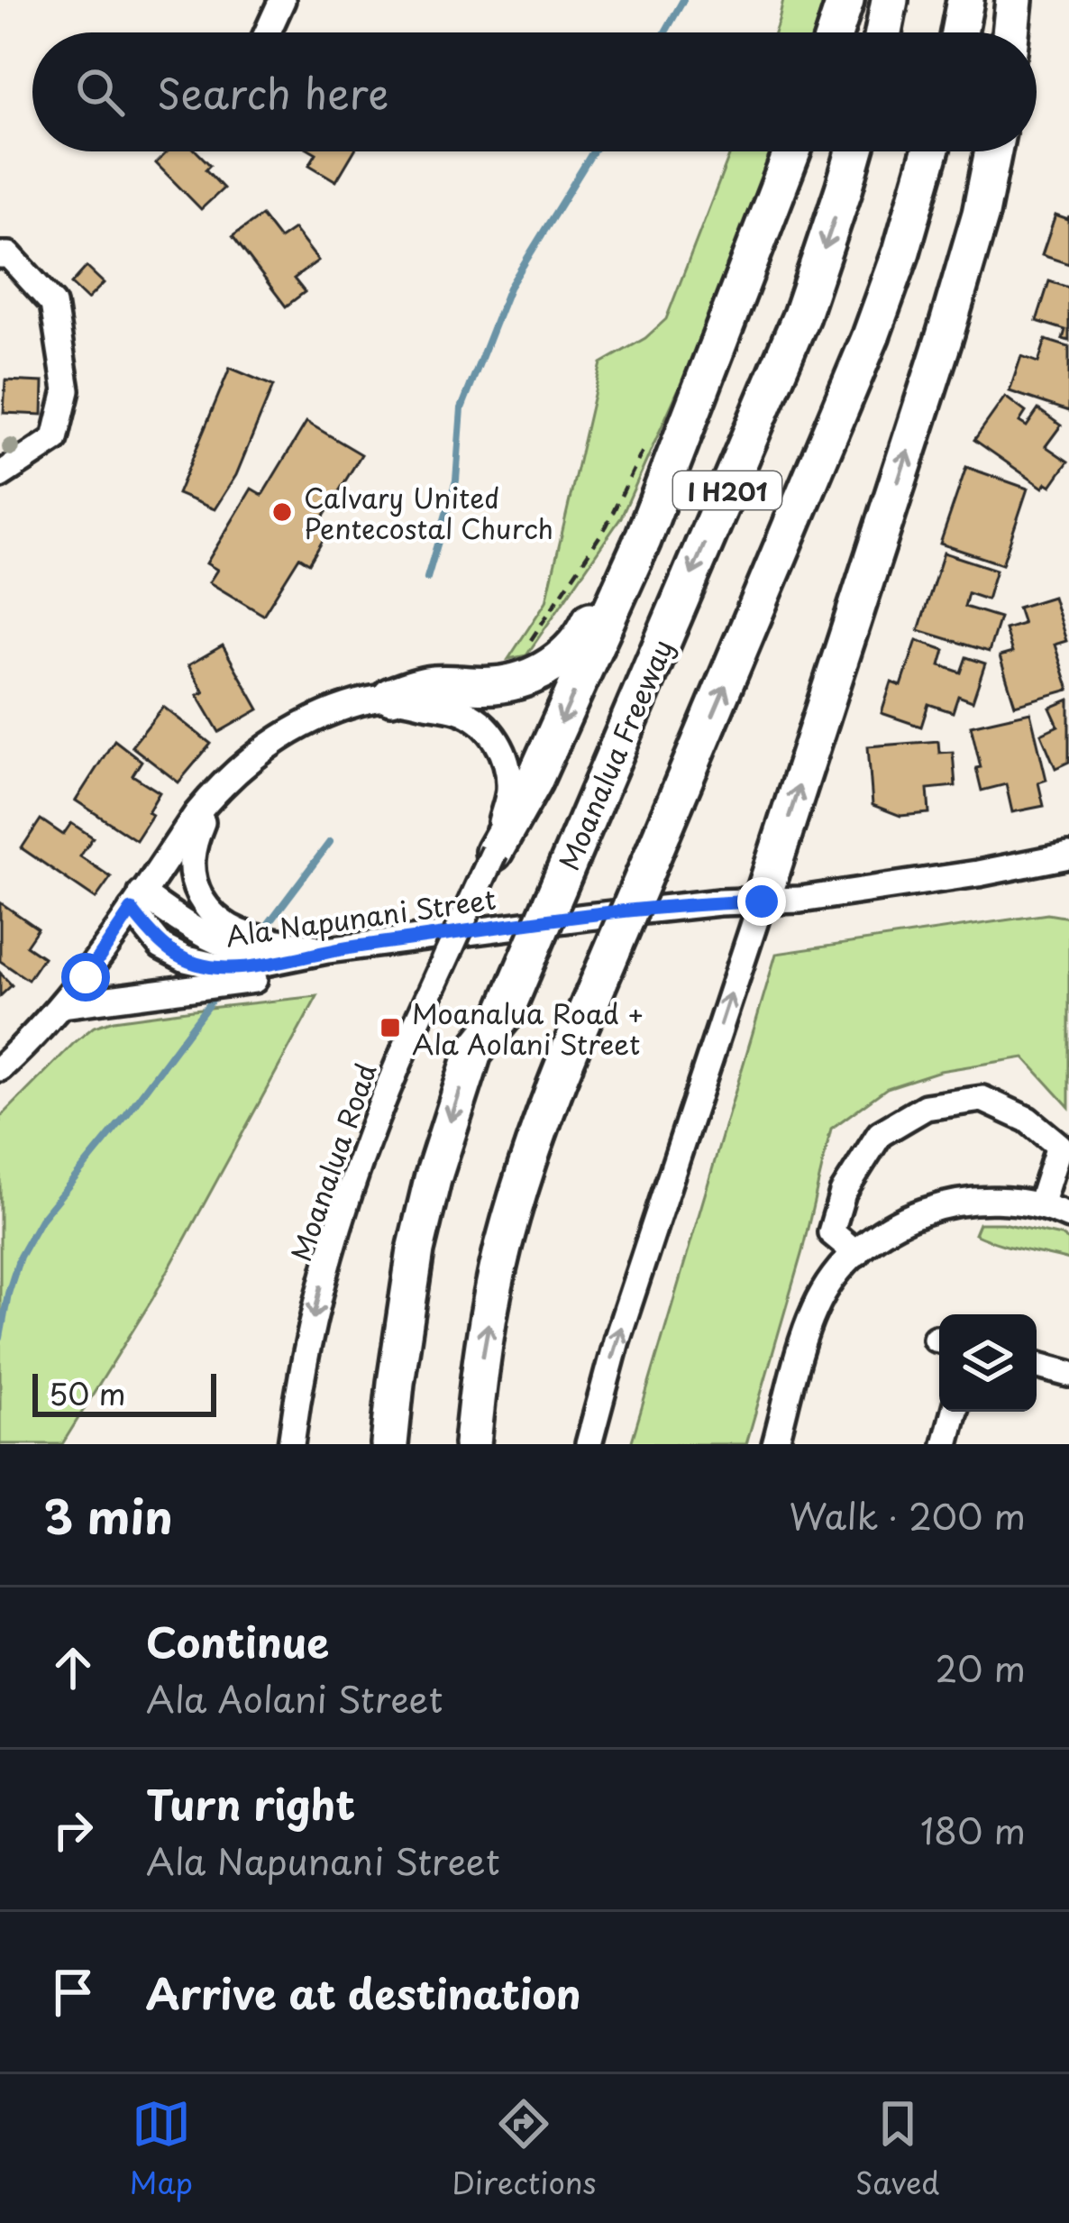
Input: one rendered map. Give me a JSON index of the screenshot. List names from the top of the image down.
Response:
{
  "streets": {
    "highway": ["I H201", "Moanalua Freeway"],
    "street": ["Ala Napunani Street", "Moanalua Road"]
  },
  "one_way": ["Moanalua Road"],
  "places": {
    "other": ["Calvary United Pentecostal Church"],
    "transit": ["Moanalua Road + Ala Aolani Street"]
  },
  "scale_bar": "50 m",
  "page": {
    "search": "Search here",
    "scale": "50 m",
    "heading": ["3 min", "Walk · 200 m"],
    "list": [
      ["Continue", "Ala Aolani Street", "20 m"],
      ["Turn right", "Ala Napunani Street", "180 m"],
      "Arrive at destination"
    ],
    "nav": ["Map", "Directions", "Saved"]
  }
}
